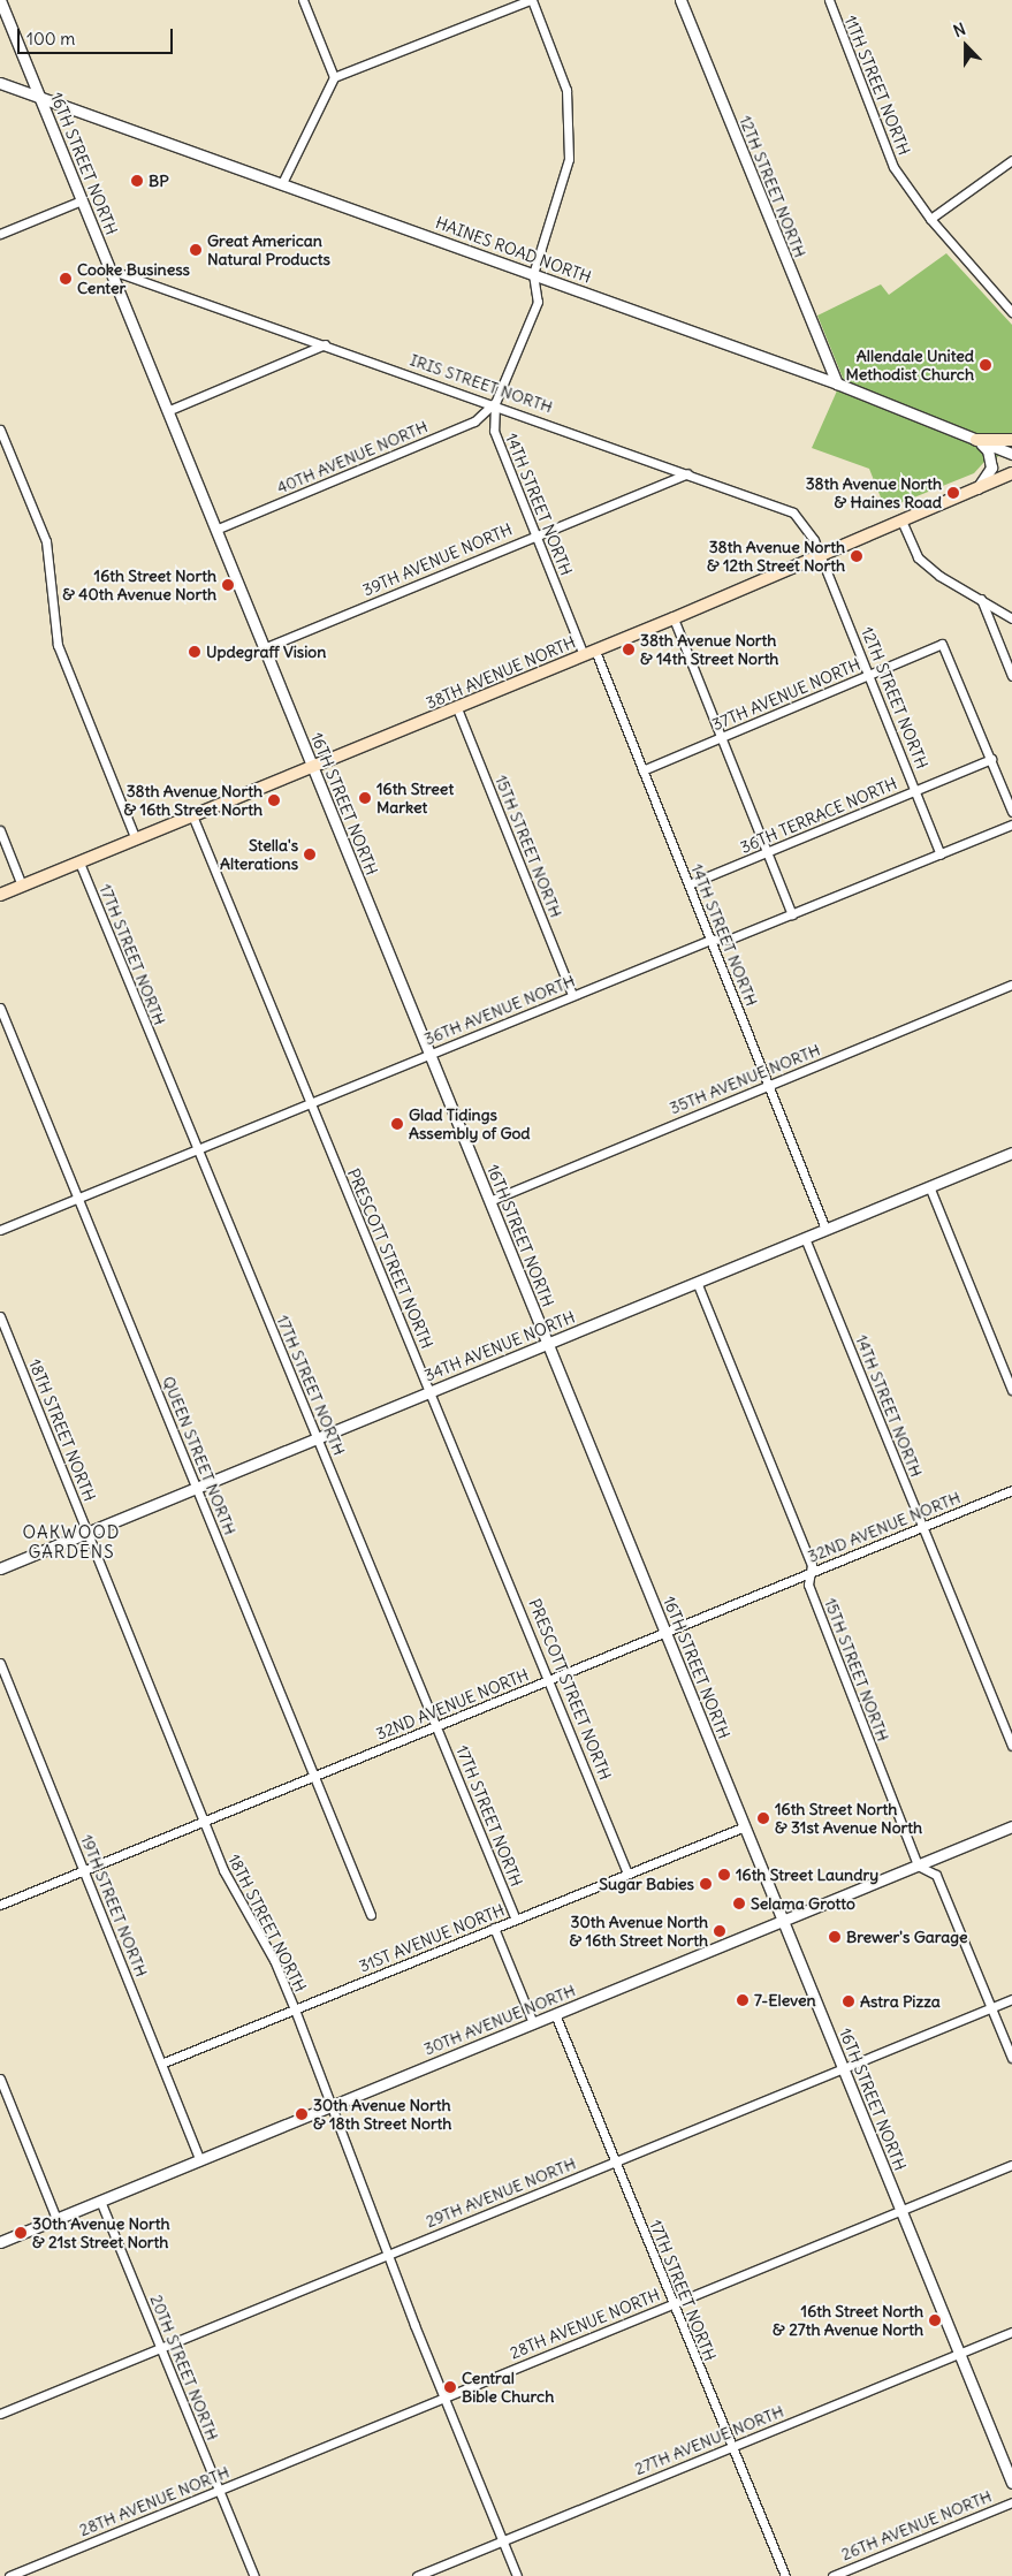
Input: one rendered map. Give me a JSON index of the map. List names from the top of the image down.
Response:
{
  "streets": {
    "main road": ["38TH AVENUE NORTH"],
    "street": [
      "11TH STREET NORTH",
      "16TH STREET NORTH",
      "12TH STREET NORTH",
      "HAINES ROAD NORTH",
      "IRIS STREET NORTH",
      "40TH AVENUE NORTH",
      "14TH STREET NORTH",
      "39TH AVENUE NORTH",
      "37TH AVENUE NORTH",
      "36TH TERRACE NORTH",
      "15TH STREET NORTH",
      "17TH STREET NORTH",
      "36TH AVENUE NORTH",
      "35TH AVENUE NORTH",
      "PRESCOTT STREET NORTH",
      "34TH AVENUE NORTH",
      "18TH STREET NORTH",
      "QUEEN STREET NORTH",
      "32ND AVENUE NORTH",
      "19TH STREET NORTH",
      "31ST AVENUE NORTH",
      "30TH AVENUE NORTH",
      "29TH AVENUE NORTH",
      "28TH AVENUE NORTH",
      "20TH STREET NORTH",
      "27TH AVENUE NORTH",
      "26TH AVENUE NORTH"
    ]
  },
  "crossings": [
    ["16TH STREET NORTH", "HAINES ROAD NORTH"],
    ["16TH STREET NORTH", "IRIS STREET NORTH"],
    ["16TH STREET NORTH", "40TH AVENUE NORTH"],
    ["16TH STREET NORTH", "39TH AVENUE NORTH"],
    ["16TH STREET NORTH", "38TH AVENUE NORTH"],
    ["16TH STREET NORTH", "36TH AVENUE NORTH"],
    ["16TH STREET NORTH", "35TH AVENUE NORTH"],
    ["16TH STREET NORTH", "34TH AVENUE NORTH"],
    ["16TH STREET NORTH", "32ND AVENUE NORTH"],
    ["16TH STREET NORTH", "31ST AVENUE NORTH"],
    ["16TH STREET NORTH", "30TH AVENUE NORTH"],
    ["16TH STREET NORTH", "29TH AVENUE NORTH"],
    ["16TH STREET NORTH", "28TH AVENUE NORTH"],
    ["16TH STREET NORTH", "27TH AVENUE NORTH"],
    ["12TH STREET NORTH", "HAINES ROAD NORTH"],
    ["12TH STREET NORTH", "IRIS STREET NORTH"],
    ["12TH STREET NORTH", "38TH AVENUE NORTH"],
    ["12TH STREET NORTH", "37TH AVENUE NORTH"],
    ["12TH STREET NORTH", "36TH TERRACE NORTH"],
    ["12TH STREET NORTH", "36TH AVENUE NORTH"],
    ["HAINES ROAD NORTH", "14TH STREET NORTH"],
    ["IRIS STREET NORTH", "40TH AVENUE NORTH"],
    ["IRIS STREET NORTH", "14TH STREET NORTH"],
    ["IRIS STREET NORTH", "39TH AVENUE NORTH"],
    ["IRIS STREET NORTH", "38TH AVENUE NORTH"],
    ["40TH AVENUE NORTH", "14TH STREET NORTH"],
    ["14TH STREET NORTH", "39TH AVENUE NORTH"],
    ["14TH STREET NORTH", "38TH AVENUE NORTH"],
    ["14TH STREET NORTH", "37TH AVENUE NORTH"],
    ["14TH STREET NORTH", "36TH TERRACE NORTH"],
    ["14TH STREET NORTH", "36TH AVENUE NORTH"],
    ["14TH STREET NORTH", "35TH AVENUE NORTH"],
    ["14TH STREET NORTH", "34TH AVENUE NORTH"],
    ["14TH STREET NORTH", "32ND AVENUE NORTH"],
    ["38TH AVENUE NORTH", "15TH STREET NORTH"],
    ["38TH AVENUE NORTH", "17TH STREET NORTH"],
    ["38TH AVENUE NORTH", "PRESCOTT STREET NORTH"],
    ["37TH AVENUE NORTH", "36TH TERRACE NORTH"],
    ["15TH STREET NORTH", "36TH AVENUE NORTH"],
    ["15TH STREET NORTH", "34TH AVENUE NORTH"],
    ["15TH STREET NORTH", "32ND AVENUE NORTH"],
    ["15TH STREET NORTH", "30TH AVENUE NORTH"],
    ["17TH STREET NORTH", "36TH AVENUE NORTH"],
    ["17TH STREET NORTH", "34TH AVENUE NORTH"],
    ["17TH STREET NORTH", "32ND AVENUE NORTH"],
    ["17TH STREET NORTH", "31ST AVENUE NORTH"],
    ["17TH STREET NORTH", "30TH AVENUE NORTH"],
    ["17TH STREET NORTH", "29TH AVENUE NORTH"],
    ["17TH STREET NORTH", "28TH AVENUE NORTH"],
    ["17TH STREET NORTH", "27TH AVENUE NORTH"],
    ["36TH AVENUE NORTH", "PRESCOTT STREET NORTH"],
    ["36TH AVENUE NORTH", "QUEEN STREET NORTH"],
    ["PRESCOTT STREET NORTH", "34TH AVENUE NORTH"],
    ["PRESCOTT STREET NORTH", "32ND AVENUE NORTH"],
    ["PRESCOTT STREET NORTH", "31ST AVENUE NORTH"],
    ["34TH AVENUE NORTH", "18TH STREET NORTH"],
    ["34TH AVENUE NORTH", "QUEEN STREET NORTH"],
    ["18TH STREET NORTH", "32ND AVENUE NORTH"],
    ["18TH STREET NORTH", "31ST AVENUE NORTH"],
    ["18TH STREET NORTH", "30TH AVENUE NORTH"],
    ["18TH STREET NORTH", "29TH AVENUE NORTH"],
    ["18TH STREET NORTH", "28TH AVENUE NORTH"],
    ["18TH STREET NORTH", "27TH AVENUE NORTH"],
    ["QUEEN STREET NORTH", "32ND AVENUE NORTH"],
    ["32ND AVENUE NORTH", "19TH STREET NORTH"],
    ["19TH STREET NORTH", "31ST AVENUE NORTH"],
    ["19TH STREET NORTH", "30TH AVENUE NORTH"],
    ["30TH AVENUE NORTH", "20TH STREET NORTH"],
    ["29TH AVENUE NORTH", "20TH STREET NORTH"],
    ["28TH AVENUE NORTH", "20TH STREET NORTH"]
  ],
  "districts": ["OAKWOOD GARDENS"],
  "places": [
    "BP",
    "Great American Natural Products",
    "Cooke Business Center",
    "Allendale United Methodist Church",
    "38th Avenue North & Haines Road",
    "38th Avenue North & 12th Street North",
    "16th Street North & 40th Avenue North",
    "38th Avenue North & 14th Street North",
    "Updegraff Vision",
    "16th Street Market",
    "38th Avenue North & 16th Street North",
    "Stella's Alterations",
    "Glad Tidings Assembly of God",
    "16th Street North & 31st Avenue North",
    "16th Street Laundry",
    "Sugar Babies",
    "Selama Grotto",
    "30th Avenue North & 16th Street North",
    "Brewer's Garage",
    "7-Eleven",
    "Astra Pizza",
    "30th Avenue North & 18th Street North",
    "30th Avenue North & 21st Street North",
    "16th Street North & 27th Avenue North",
    "Central Bible Church"
  ],
  "scale_bar": "100 m",
  "north": "top"
}
